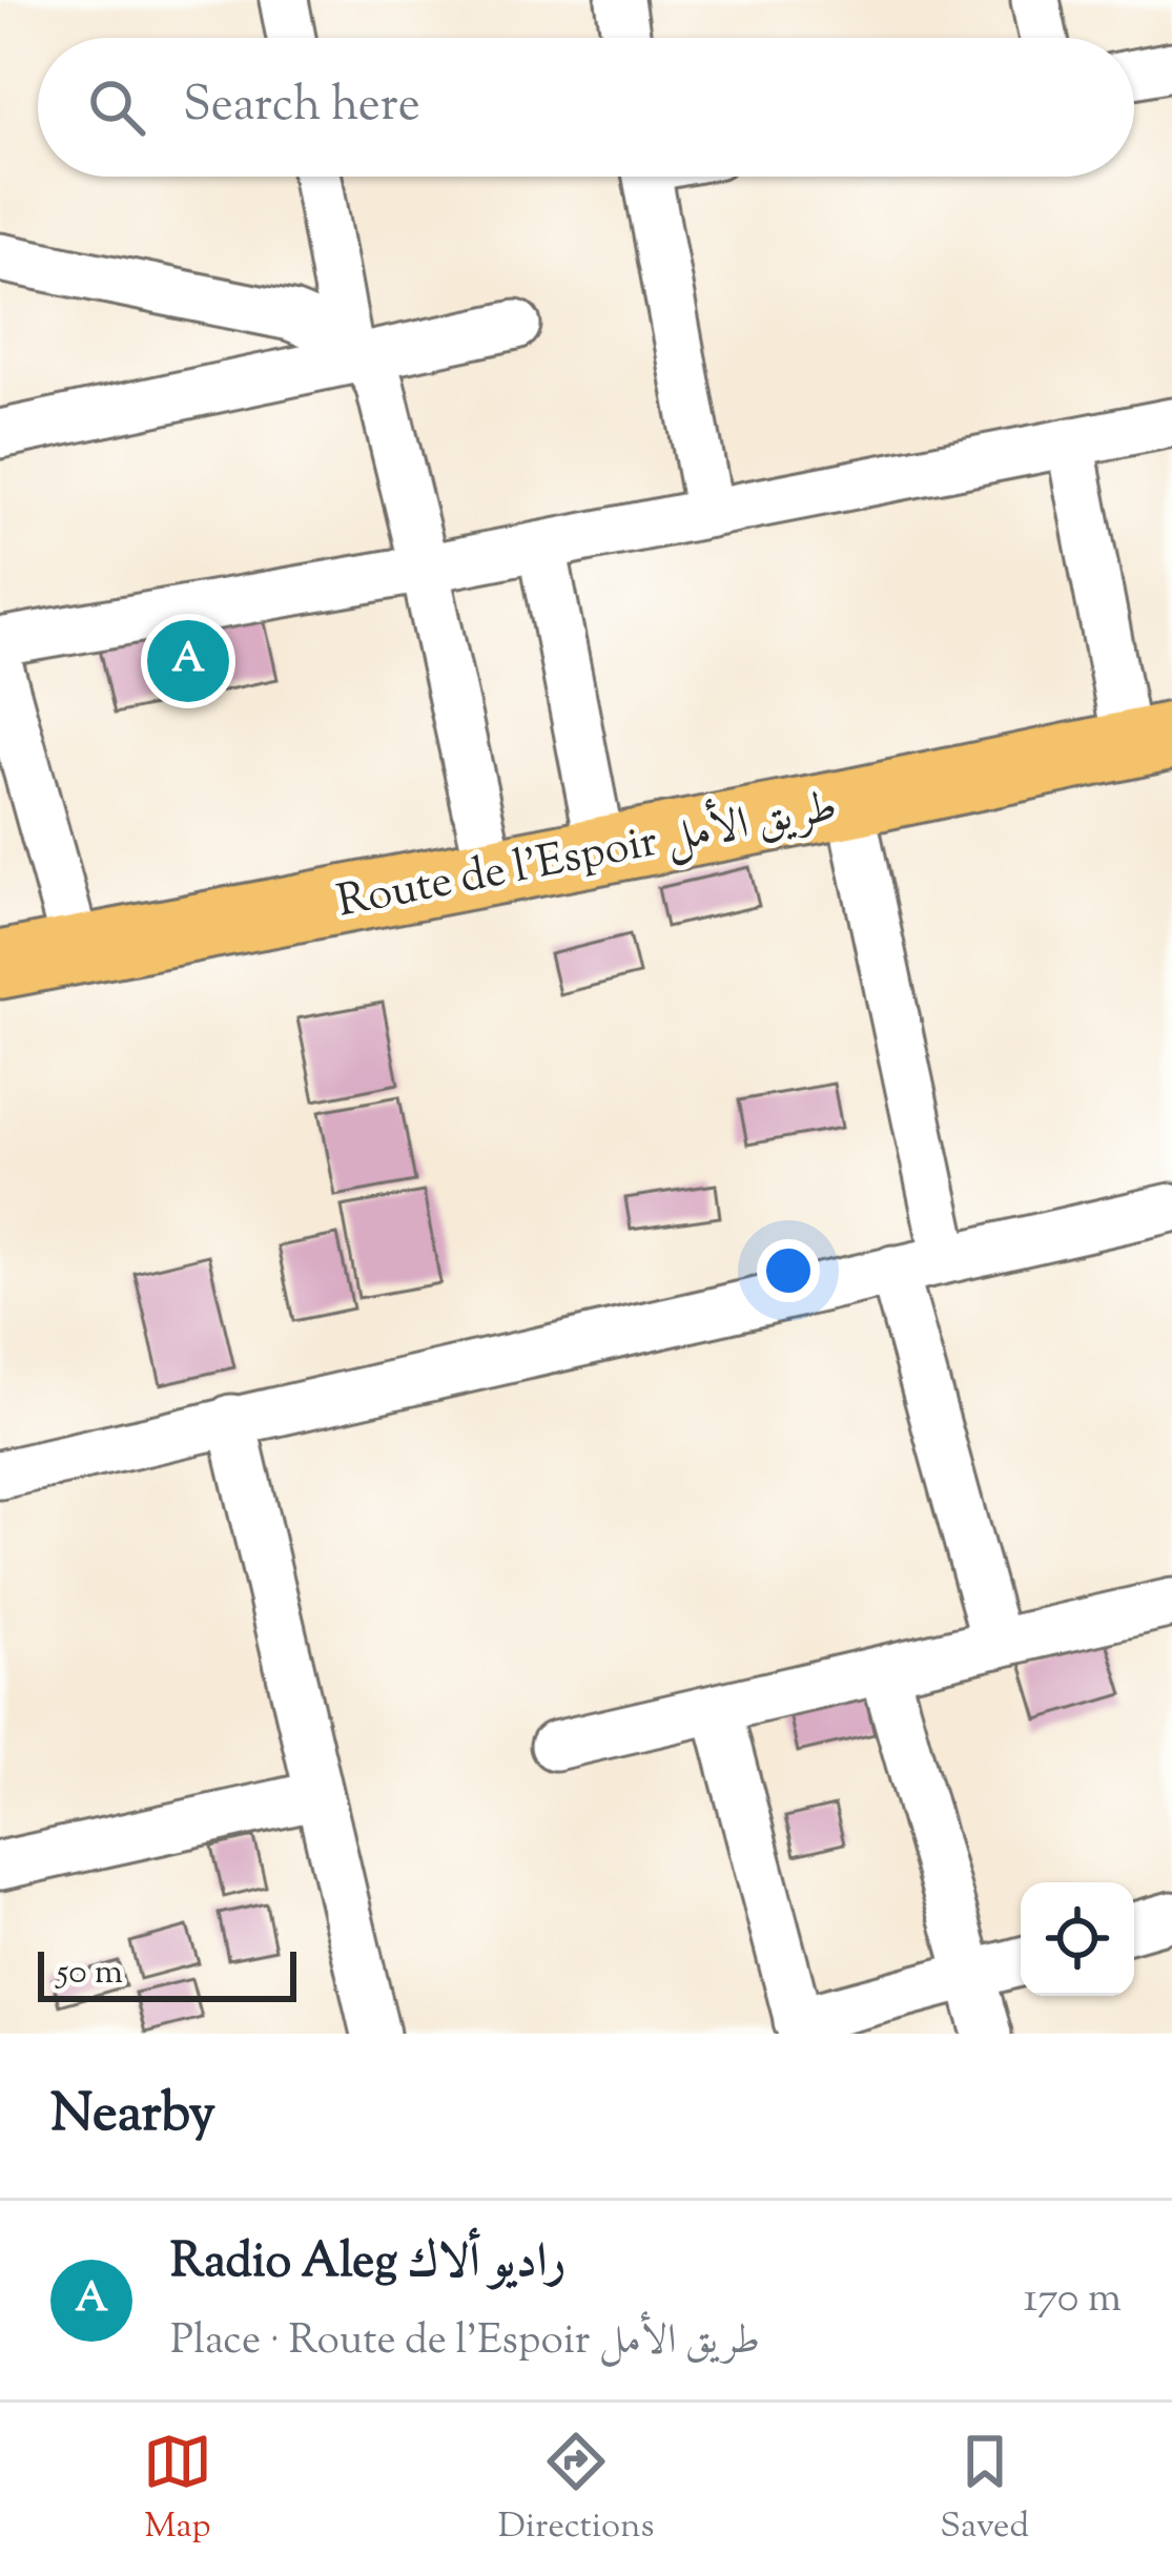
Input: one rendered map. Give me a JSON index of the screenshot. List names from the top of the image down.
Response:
{
  "streets": {
    "highway": ["Route de l’Espoir طريق الأمل"]
  },
  "scale_bar": "50 m",
  "page": {
    "search": "Search here",
    "pins": "A",
    "scale": "50 m",
    "heading": "Nearby",
    "list": [
      {
        "mark": "A",
        "name": "Radio Aleg راديو ألاك",
        "note": "Place · Route de l’Espoir طريق الأمل",
        "value": "170 m"
      }
    ],
    "nav": ["Map", "Directions", "Saved"]
  }
}
